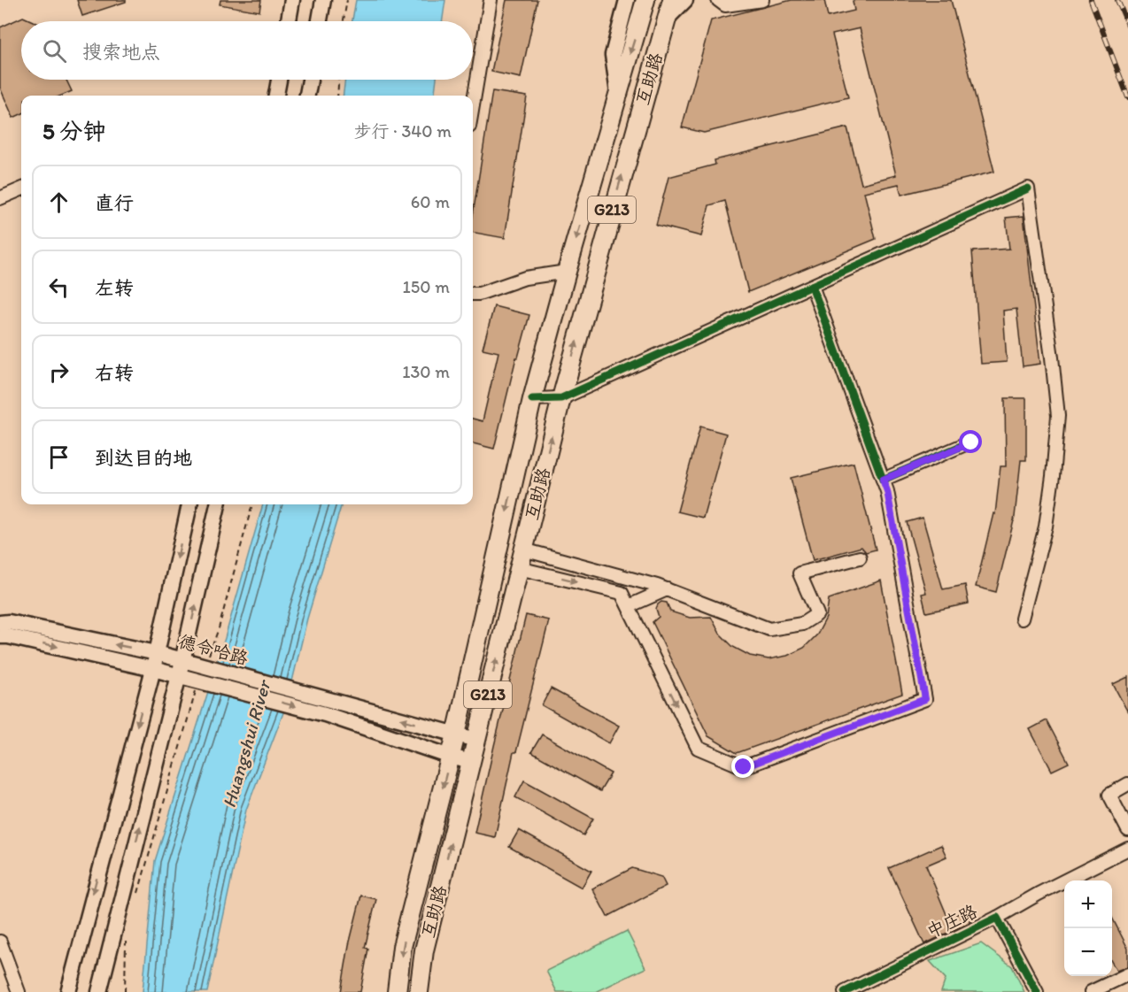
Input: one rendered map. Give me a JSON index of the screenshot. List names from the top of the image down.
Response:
{
  "streets": {
    "highway": ["互助路", "G213"],
    "main road": ["德令哈路"],
    "street": ["中庄路"]
  },
  "crossings": [
    ["互助路", "德令哈路"]
  ],
  "water": ["Huangshui River"],
  "page": {
    "search": "搜索地点",
    "heading": ["5 分钟", "步行 · 340 m"],
    "list": [
      ["直行", "60 m"],
      ["左转", "150 m"],
      ["右转", "130 m"],
      "到达目的地"
    ],
    "map_buttons": ["+", "−"]
  }
}
